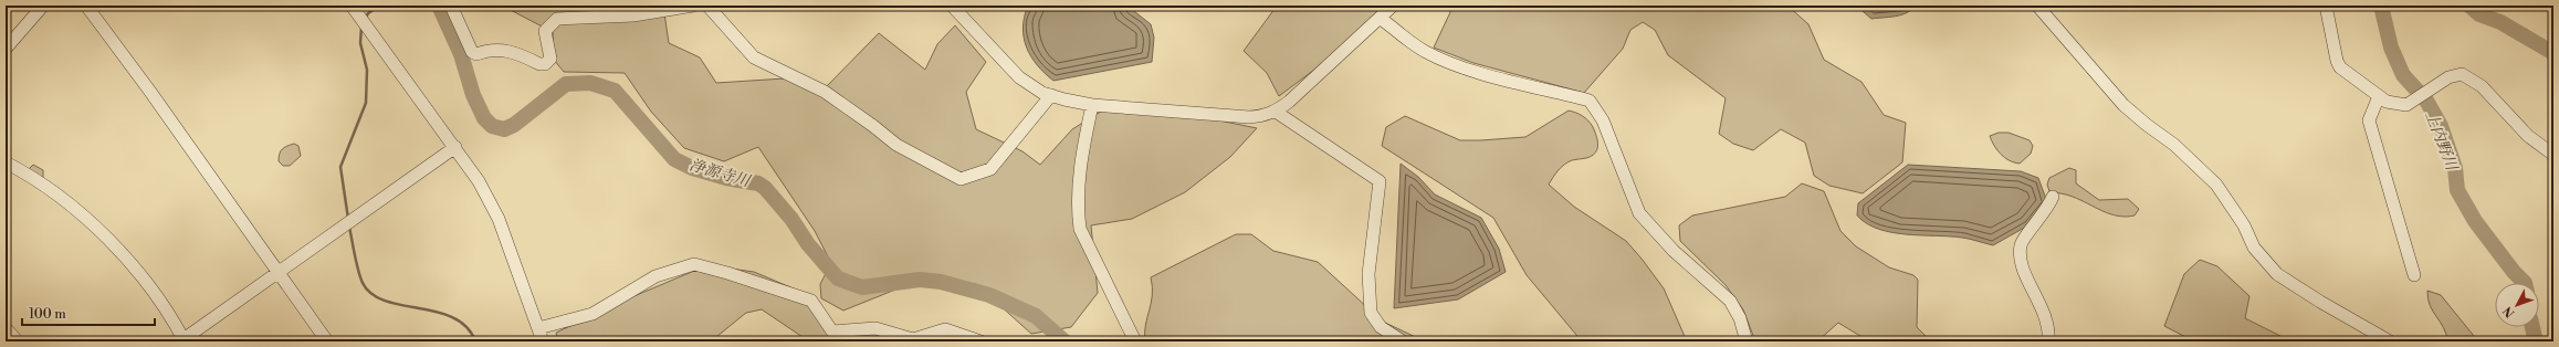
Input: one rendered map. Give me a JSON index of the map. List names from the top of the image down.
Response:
{
  "water": ["上内野川", "浄源寺川"],
  "scale_bar": "100 m",
  "north": "bottom left"
}
